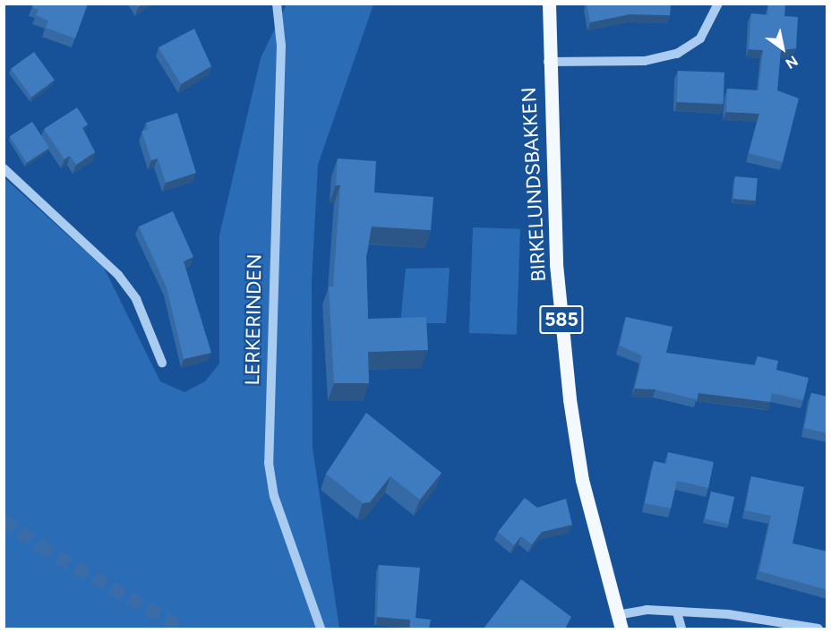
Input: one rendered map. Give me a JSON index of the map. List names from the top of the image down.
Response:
{
  "streets": {
    "main road": ["BIRKELUNDSBAKKEN", "585"],
    "street": ["LERKERINDEN"]
  },
  "north": "bottom right"
}
